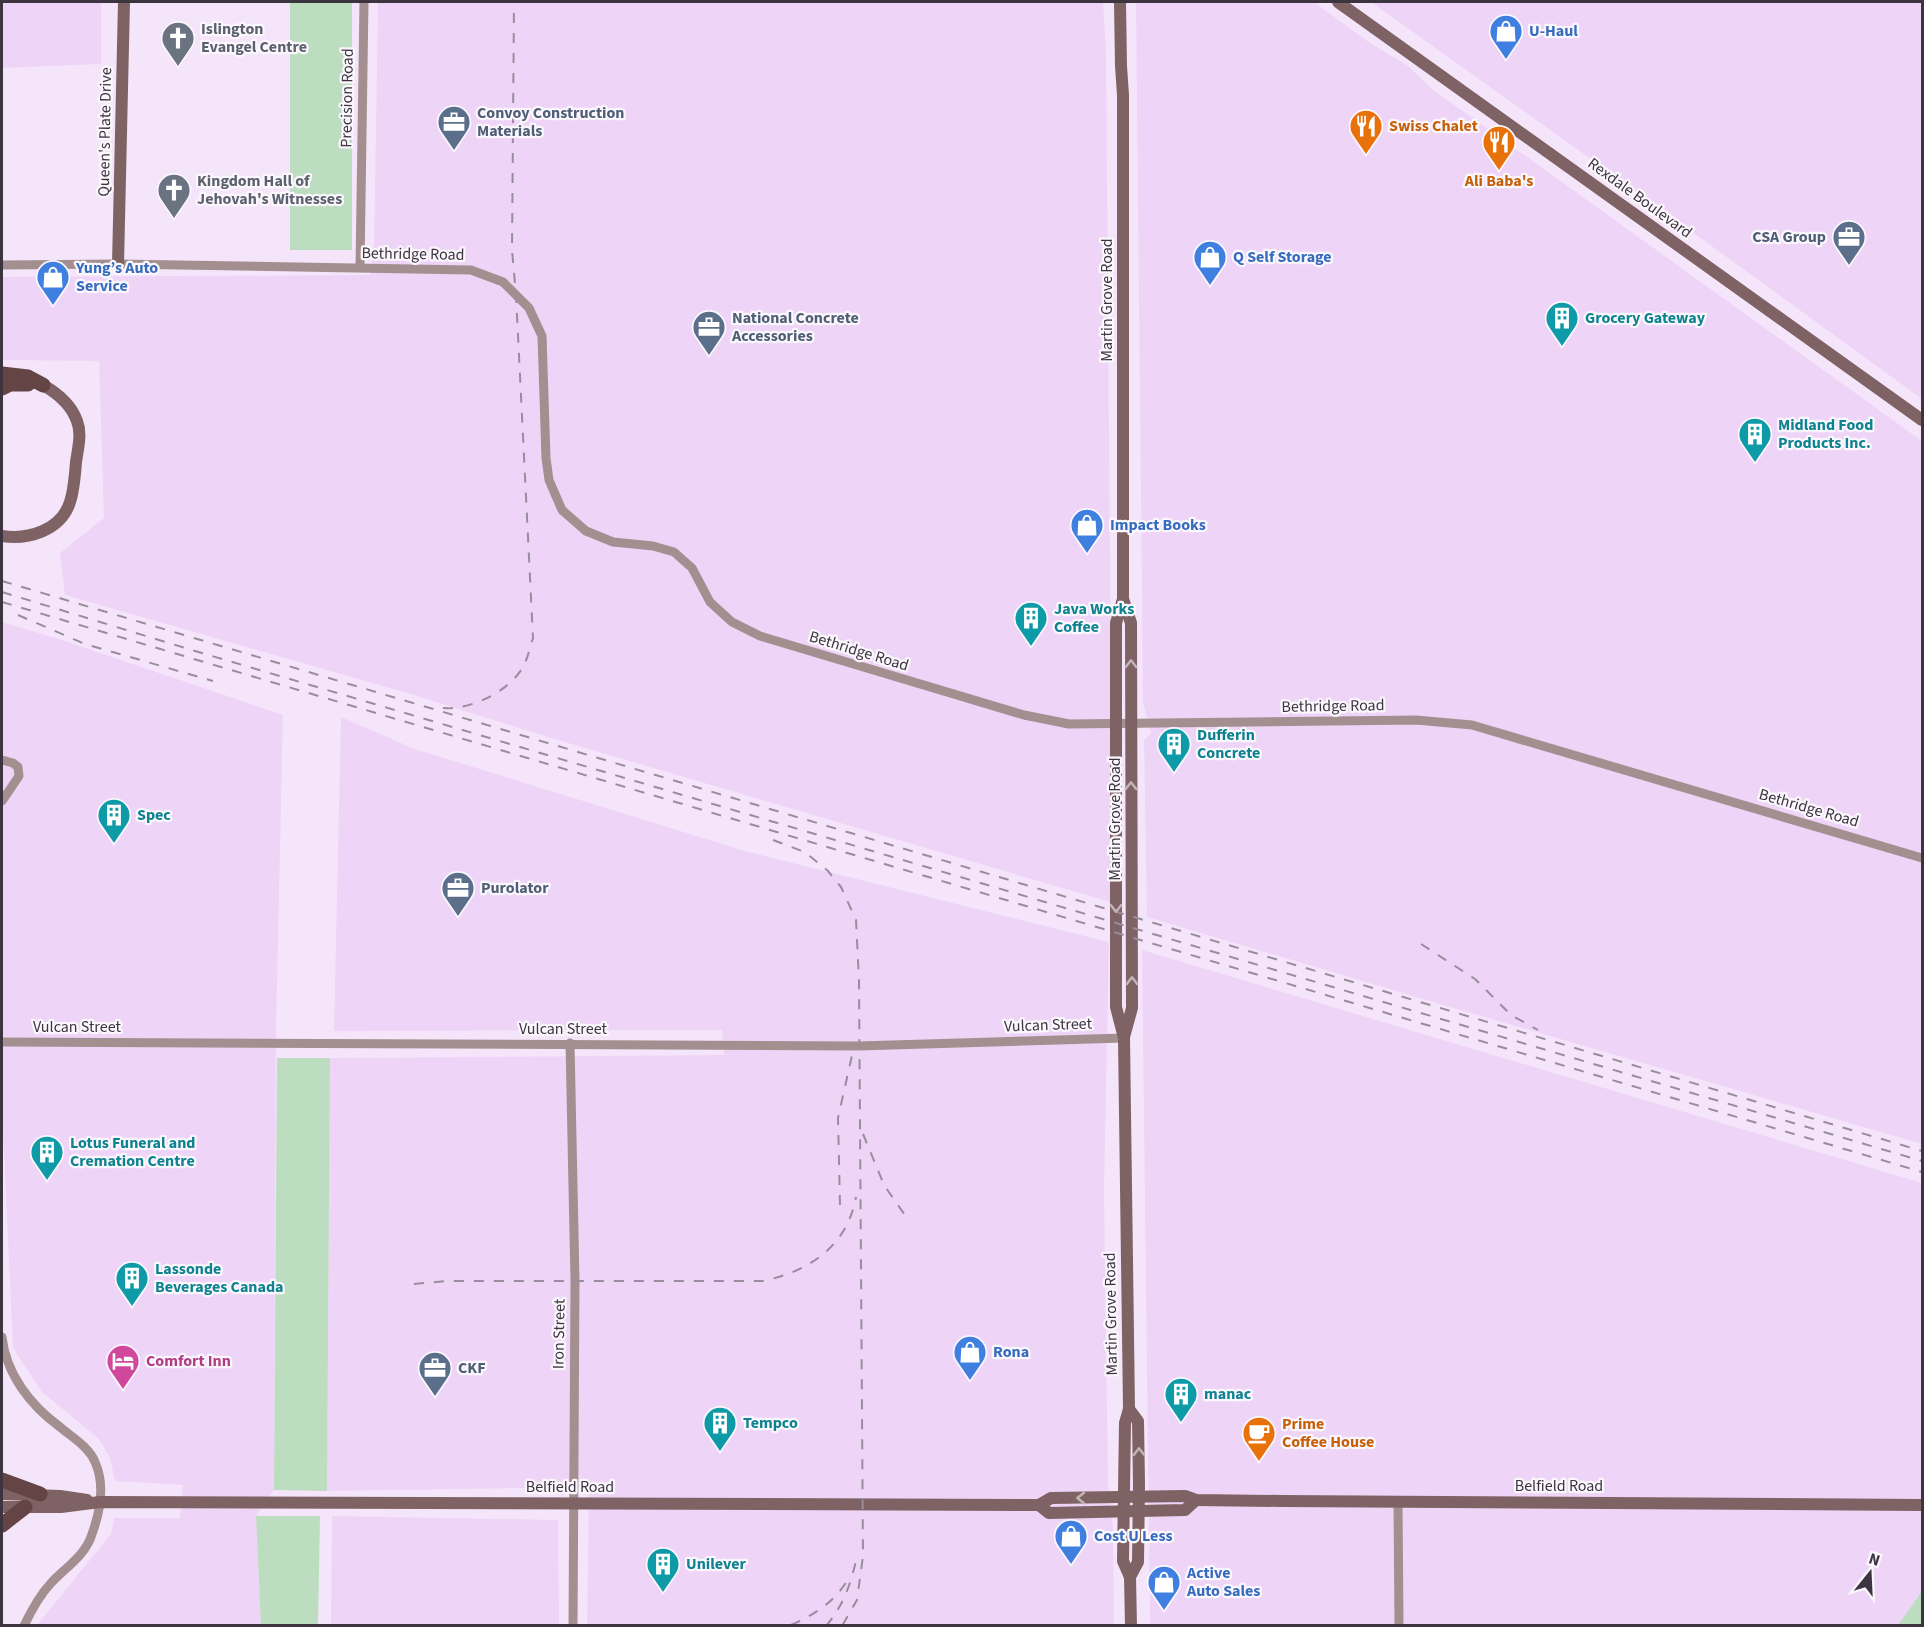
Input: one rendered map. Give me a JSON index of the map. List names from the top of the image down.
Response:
{
  "streets": {
    "main road": [
      "Queen's Plate Drive",
      "Rexdale Boulevard",
      "Martin Grove Road",
      "Belfield Road"
    ],
    "street": [
      "Precision Road",
      "Bethridge Road",
      "Vulcan Street",
      "Iron Street"
    ]
  },
  "crossings": [
    ["Precision Road", "Bethridge Road"],
    ["Queen's Plate Drive", "Bethridge Road"],
    ["Bethridge Road", "Martin Grove Road"],
    ["Martin Grove Road", "Vulcan Street"],
    ["Martin Grove Road", "Belfield Road"],
    ["Vulcan Street", "Iron Street"],
    ["Iron Street", "Belfield Road"]
  ],
  "places": {
    "shop": [
      "U-Haul",
      "Q Self Storage",
      "Yung’s Auto Service",
      "Impact Books",
      "Rona",
      "Cost U Less",
      "Active Auto Sales"
    ],
    "church": ["Islington Evangel Centre", "Kingdom Hall of Jehovah's Witnesses"],
    "office": [
      "Convoy Construction Materials",
      "CSA Group",
      "National Concrete Accessories",
      "Purolator",
      "CKF"
    ],
    "restaurant": ["Swiss Chalet", "Ali Baba's"],
    "building": [
      "Grocery Gateway",
      "Midland Food Products Inc.",
      "Java Works Coffee",
      "Dufferin Concrete",
      "Spec",
      "Lotus Funeral and Cremation Centre",
      "Lassonde Beverages Canada",
      "manac",
      "Tempco",
      "Unilever"
    ],
    "hotel": ["Comfort Inn"],
    "cafe": ["Prime Coffee House"]
  },
  "north": "top"
}
